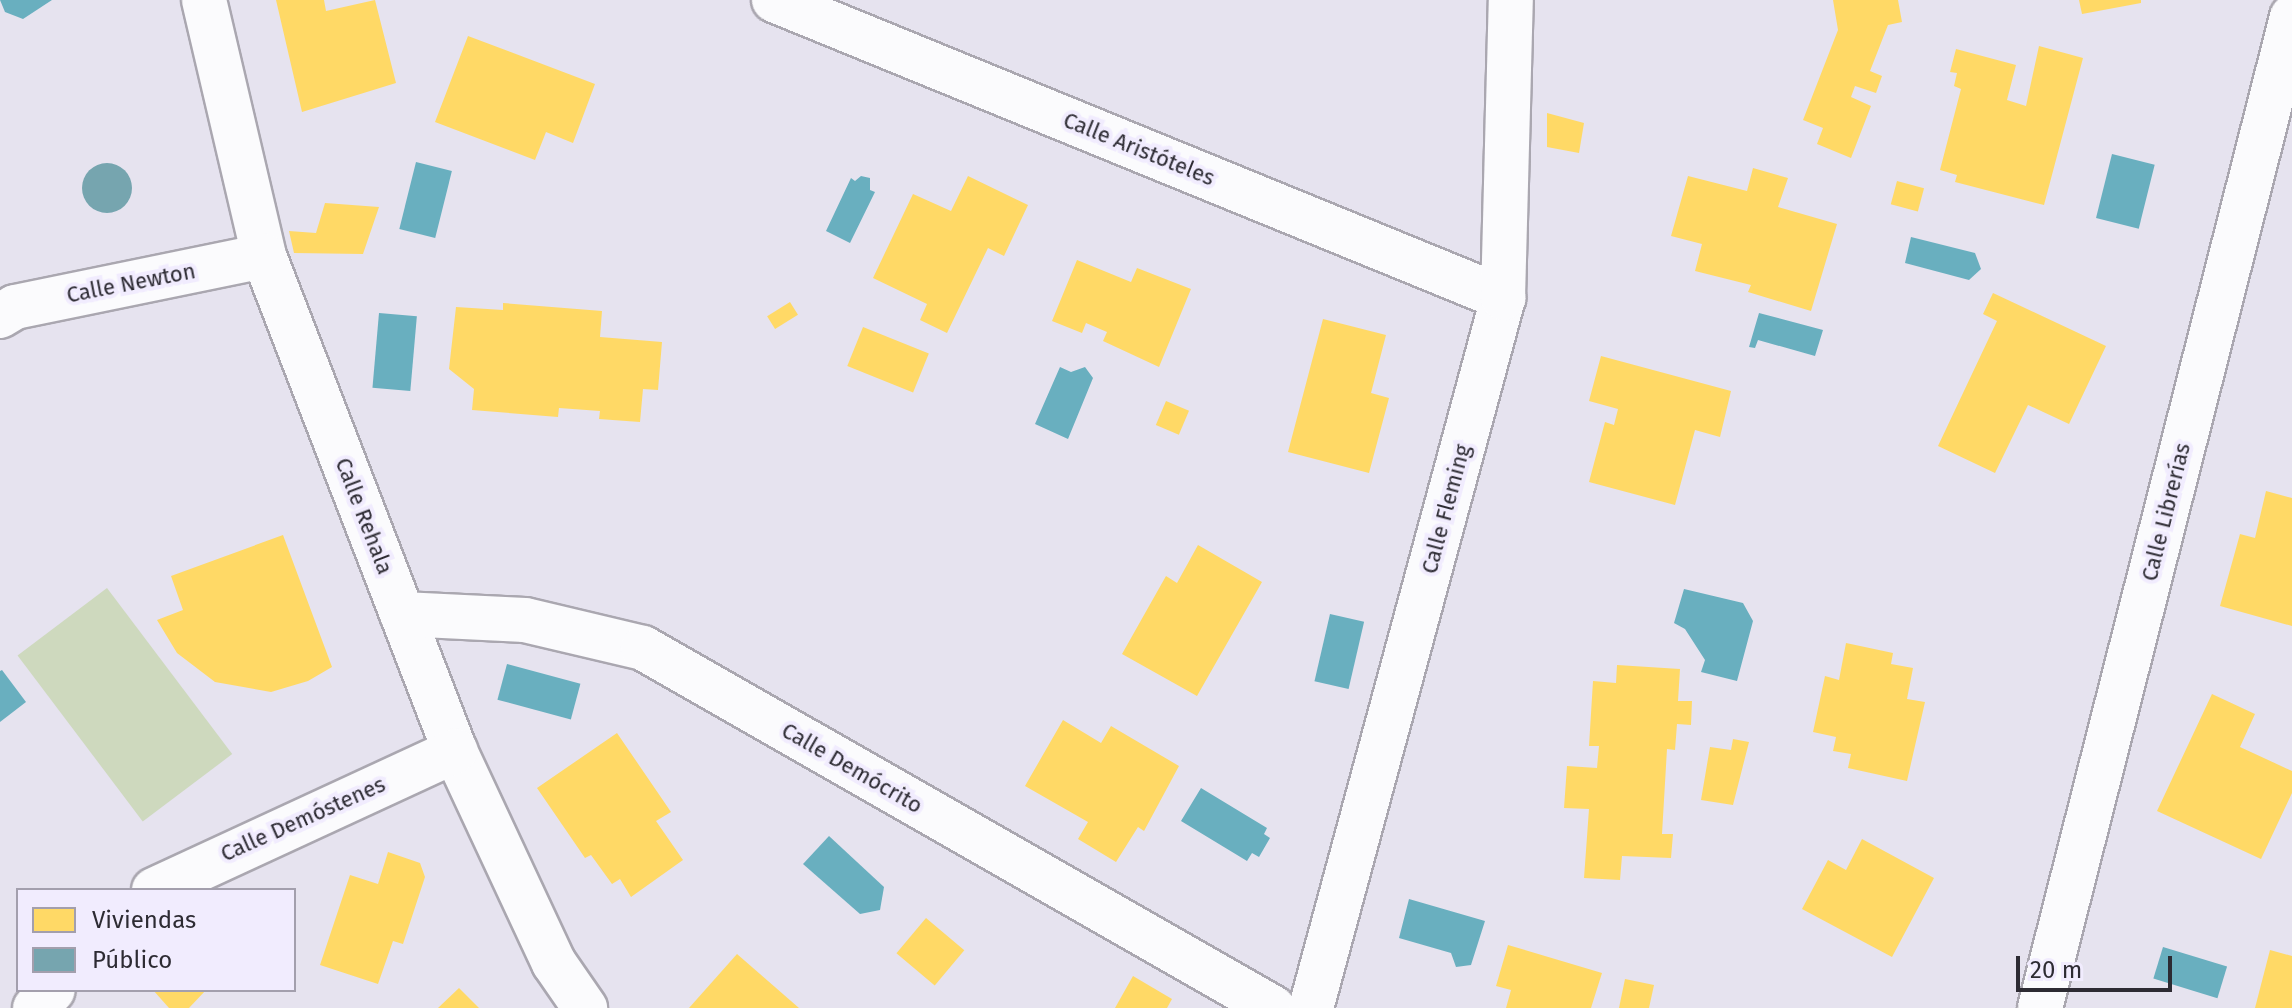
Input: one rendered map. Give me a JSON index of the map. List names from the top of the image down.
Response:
{
  "streets": {
    "street": [
      "Calle Aristóteles",
      "Calle Newton",
      "Calle Fleming",
      "Calle Librerías",
      "Calle Rehala",
      "Calle Demócrito",
      "Calle Demóstenes"
    ]
  },
  "crossings": [
    ["Calle Aristóteles", "Calle Fleming"],
    ["Calle Newton", "Calle Rehala"],
    ["Calle Rehala", "Calle Demócrito"],
    ["Calle Rehala", "Calle Demóstenes"]
  ],
  "legend": ["Viviendas", "Público"],
  "scale_bar": "20 m"
}
